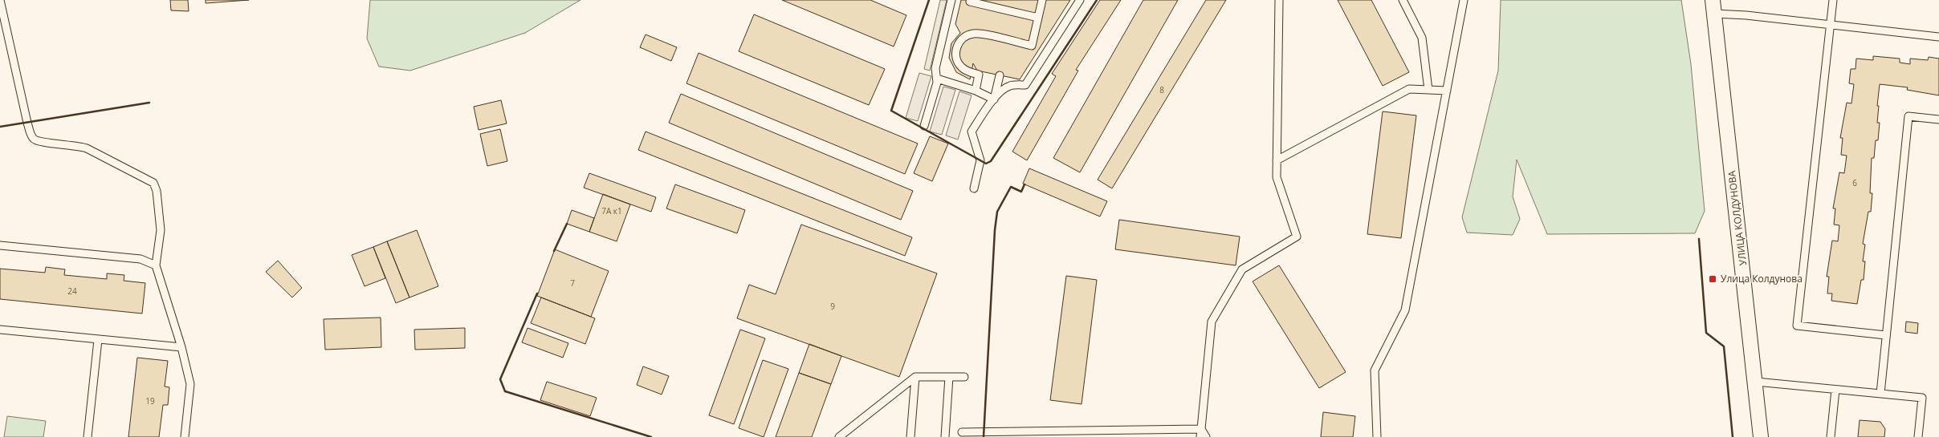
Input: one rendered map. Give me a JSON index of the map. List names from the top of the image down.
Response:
{
  "streets": {
    "street": ["УЛИЦА КОЛДУНОВА"]
  },
  "places": {
    "transit": ["Улица Колдунова"]
  },
  "house_numbers": [
    "8",
    "6",
    "7А к1",
    "7",
    "24",
    "9",
    "19"
  ]
}
